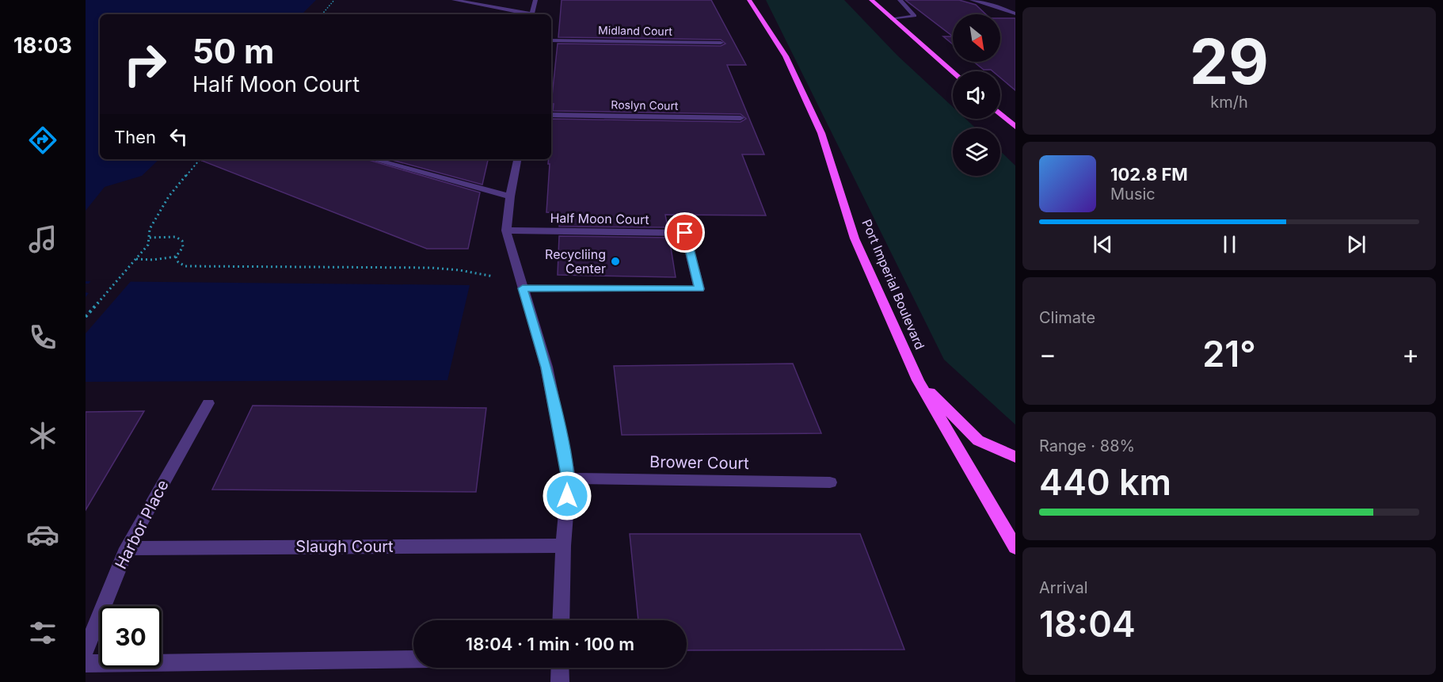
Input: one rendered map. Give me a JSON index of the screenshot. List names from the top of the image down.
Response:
{
  "streets": {
    "main road": ["Port Imperial Boulevard"],
    "street": [
      "Midland Court",
      "Roslyn Court",
      "Half Moon Court",
      "Brower Court",
      "Harbor Place",
      "Slaugh Court"
    ]
  },
  "crossings": [
    ["Harbor Place", "Slaugh Court"]
  ],
  "places": ["Recycliing Center"],
  "north": "bottom right",
  "page": {
    "tabs": "18:03",
    "tile": [
      ["29", "km/h"],
      "Climate",
      ["Range · 88%", "440 km"],
      ["Arrival", "18:04"]
    ],
    "turn": ["50 m", "Half Moon Court"],
    "then": "Then",
    "song": ["102.8 FM", "Music"],
    "heat": ["−", "21°", "+"],
    "limit": "30",
    "trip": "18:04 · 1 min · 100 m"
  }
}
